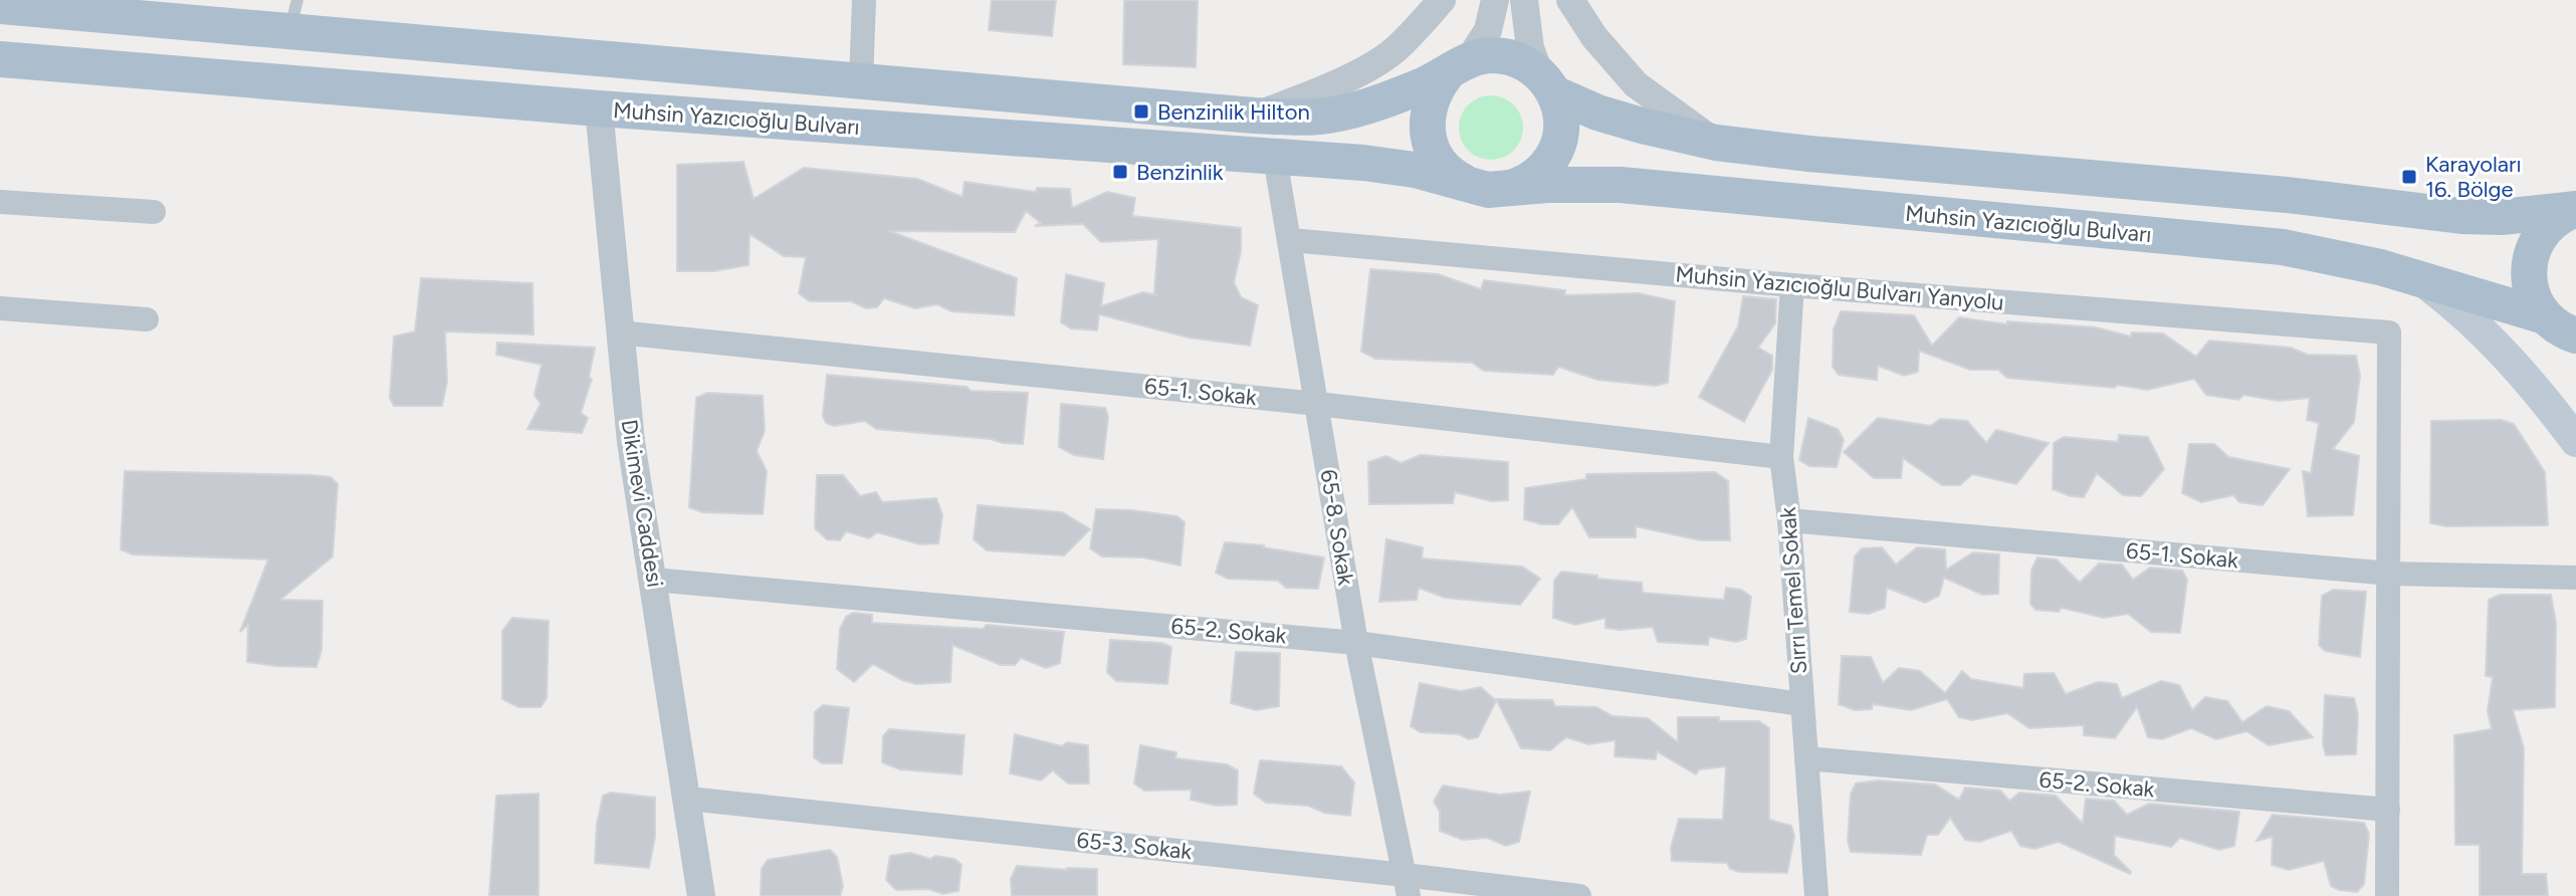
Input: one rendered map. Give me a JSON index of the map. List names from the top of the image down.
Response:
{
  "streets": {
    "main road": ["Muhsin Yazıcıoğlu Bulvarı"],
    "street": [
      "Muhsin Yazıcıoğlu Bulvarı Yanyolu",
      "65-1. Sokak",
      "Dikimevi Caddesi",
      "65-8. Sokak",
      "Sırrı Temel Sokak",
      "65-2. Sokak",
      "65-3. Sokak"
    ]
  },
  "crossings": [
    ["Muhsin Yazıcıoğlu Bulvarı", "Dikimevi Caddesi"],
    ["Muhsin Yazıcıoğlu Bulvarı", "65-8. Sokak"],
    ["Muhsin Yazıcıoğlu Bulvarı Yanyolu", "65-1. Sokak"],
    ["Muhsin Yazıcıoğlu Bulvarı Yanyolu", "65-8. Sokak"],
    ["Muhsin Yazıcıoğlu Bulvarı Yanyolu", "Sırrı Temel Sokak"],
    ["65-1. Sokak", "Dikimevi Caddesi"],
    ["65-1. Sokak", "65-8. Sokak"],
    ["65-1. Sokak", "Sırrı Temel Sokak"],
    ["Dikimevi Caddesi", "65-2. Sokak"],
    ["Dikimevi Caddesi", "65-3. Sokak"],
    ["65-8. Sokak", "65-2. Sokak"],
    ["65-8. Sokak", "65-3. Sokak"],
    ["Sırrı Temel Sokak", "65-2. Sokak"]
  ],
  "places": {
    "transit": ["Benzinlik Hilton", "Benzinlik", "Karayoları 16. Bölge"]
  }
}
